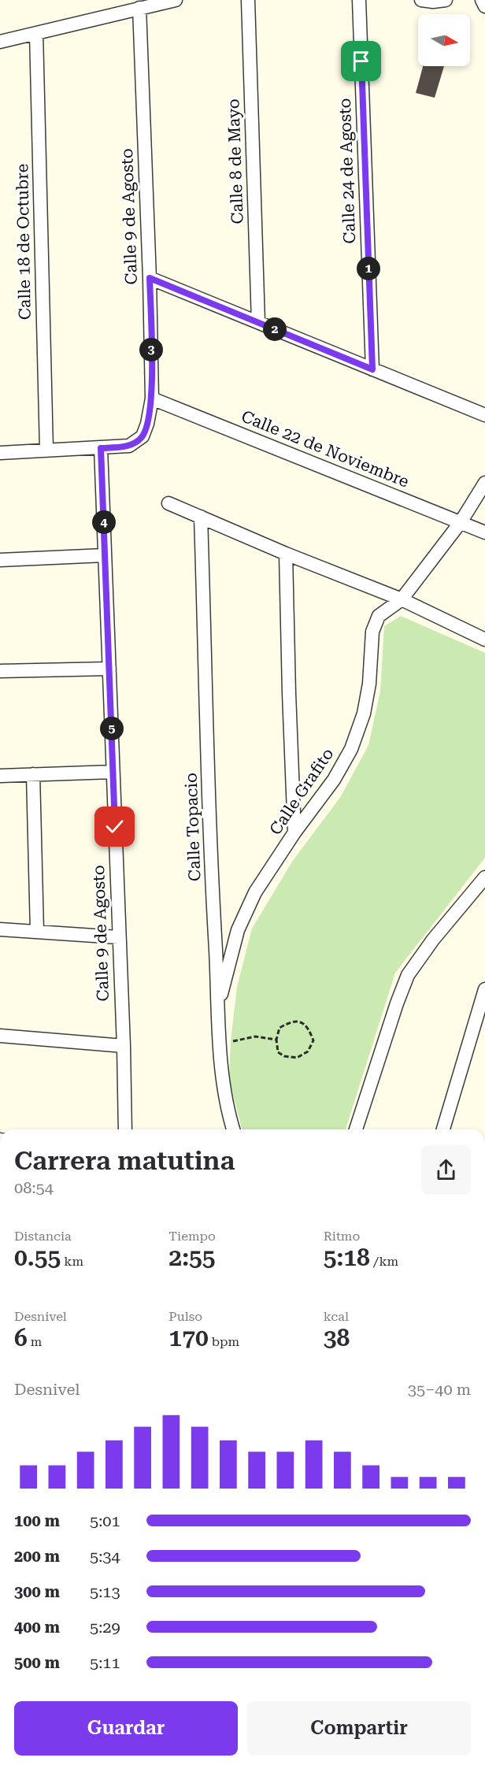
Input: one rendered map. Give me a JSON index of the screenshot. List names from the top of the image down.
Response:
{
  "streets": {
    "street": [
      "Calle 8 de Mayo",
      "Calle 24 de Agosto",
      "Calle 9 de Agosto",
      "Calle 18 de Octubre",
      "Calle 22 de Noviembre",
      "Calle Grafito",
      "Calle Topacio"
    ]
  },
  "crossings": [
    ["Calle 9 de Agosto", "Calle 22 de Noviembre"],
    ["Calle Grafito", "Calle Topacio"]
  ],
  "north": "right",
  "page": {
    "pins": [
      "1",
      "2",
      "3",
      "4",
      "5"
    ],
    "heading": ["Carrera matutina", "08:54"],
    "stats": [
      ["Distancia", "0.55 km"],
      ["Tiempo", "2:55"],
      ["Ritmo", "5:18 /km"],
      ["Desnivel", "6 m"],
      ["Pulso", "170 bpm"],
      ["kcal", "38"]
    ],
    "chart": ["Desnivel", "35–40 m"],
    "list": [
      {
        "name": "100 m",
        "note": "5:01"
      },
      {
        "name": "200 m",
        "note": "5:34"
      },
      {
        "name": "300 m",
        "note": "5:13"
      },
      {
        "name": "400 m",
        "note": "5:29"
      },
      {
        "name": "500 m",
        "note": "5:11"
      }
    ],
    "buttons": ["Guardar", "Compartir"]
  }
}
